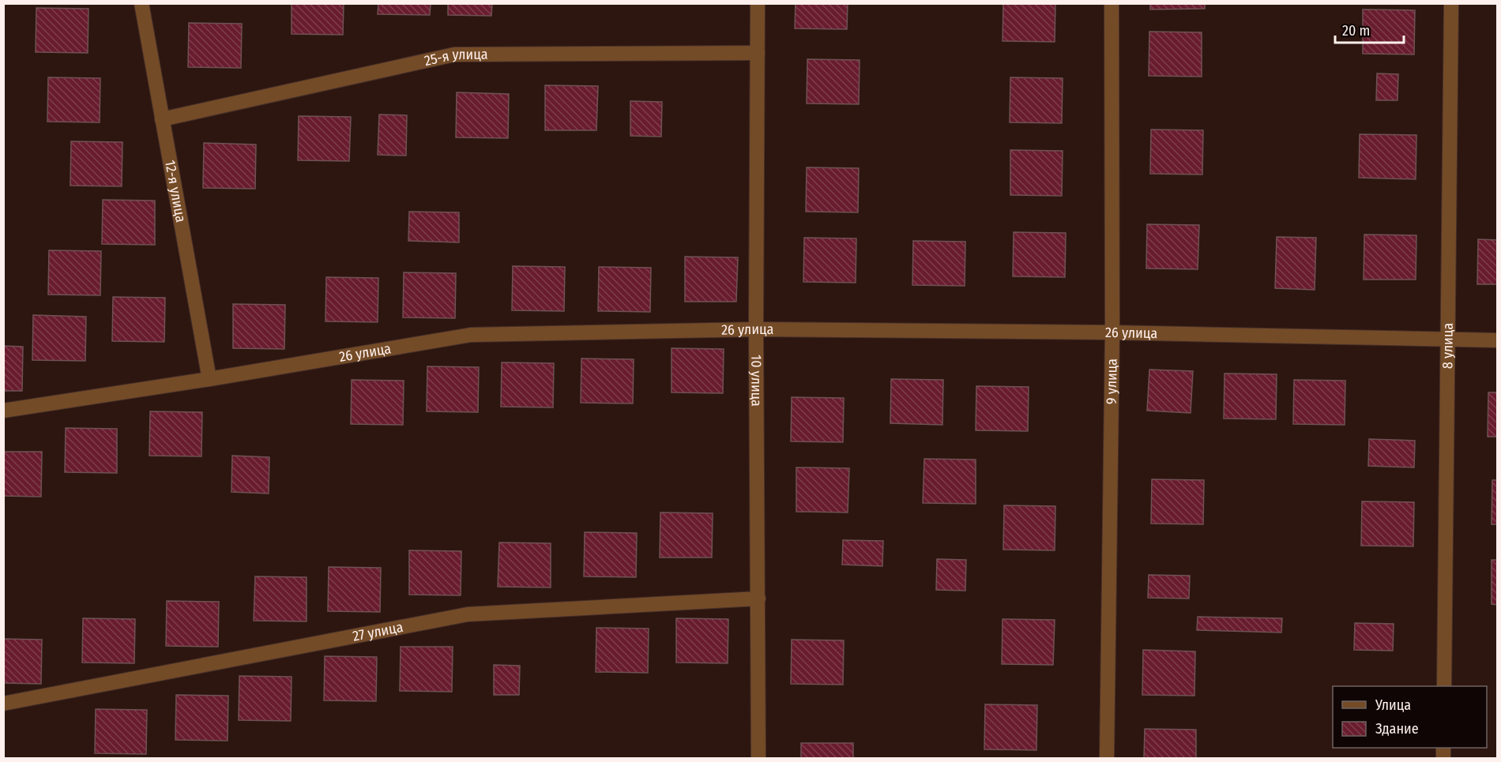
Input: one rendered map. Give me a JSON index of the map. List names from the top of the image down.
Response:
{
  "streets": {
    "street": [
      "25-я улица",
      "12-я улица",
      "26 улица",
      "8 улица",
      "10 улица",
      "9 улица",
      "27 улица"
    ]
  },
  "crossings": [
    ["25-я улица", "12-я улица"],
    ["25-я улица", "10 улица"],
    ["12-я улица", "26 улица"],
    ["26 улица", "8 улица"],
    ["26 улица", "10 улица"],
    ["26 улица", "9 улица"],
    ["10 улица", "27 улица"]
  ],
  "legend": ["Улица", "Здание"],
  "scale_bar": "20 m"
}
